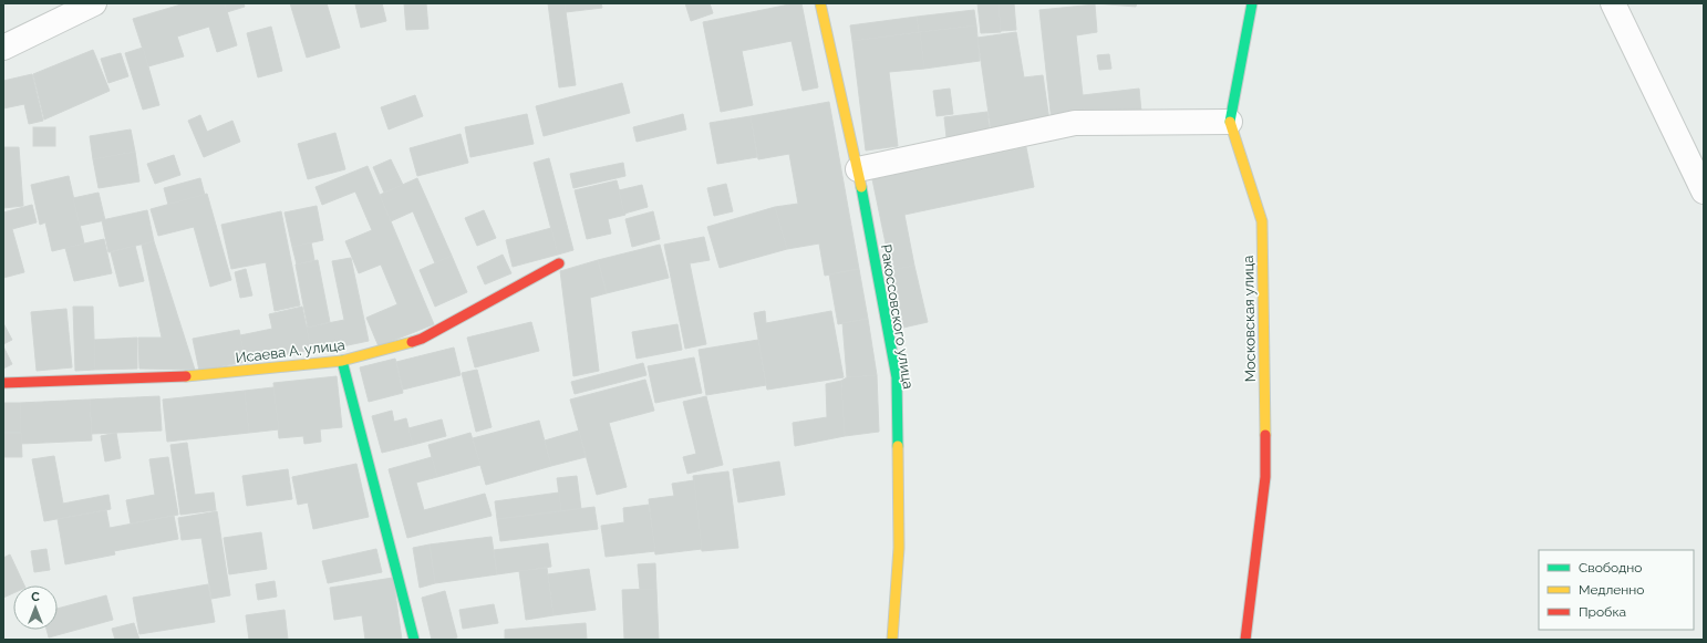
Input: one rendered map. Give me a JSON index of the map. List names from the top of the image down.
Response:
{
  "streets": {
    "street": ["Ракоссовского улица", "Московская улица", "Исаева А. улица"]
  },
  "legend": ["Свободно", "Медленно", "Пробка"],
  "north": "top"
}
